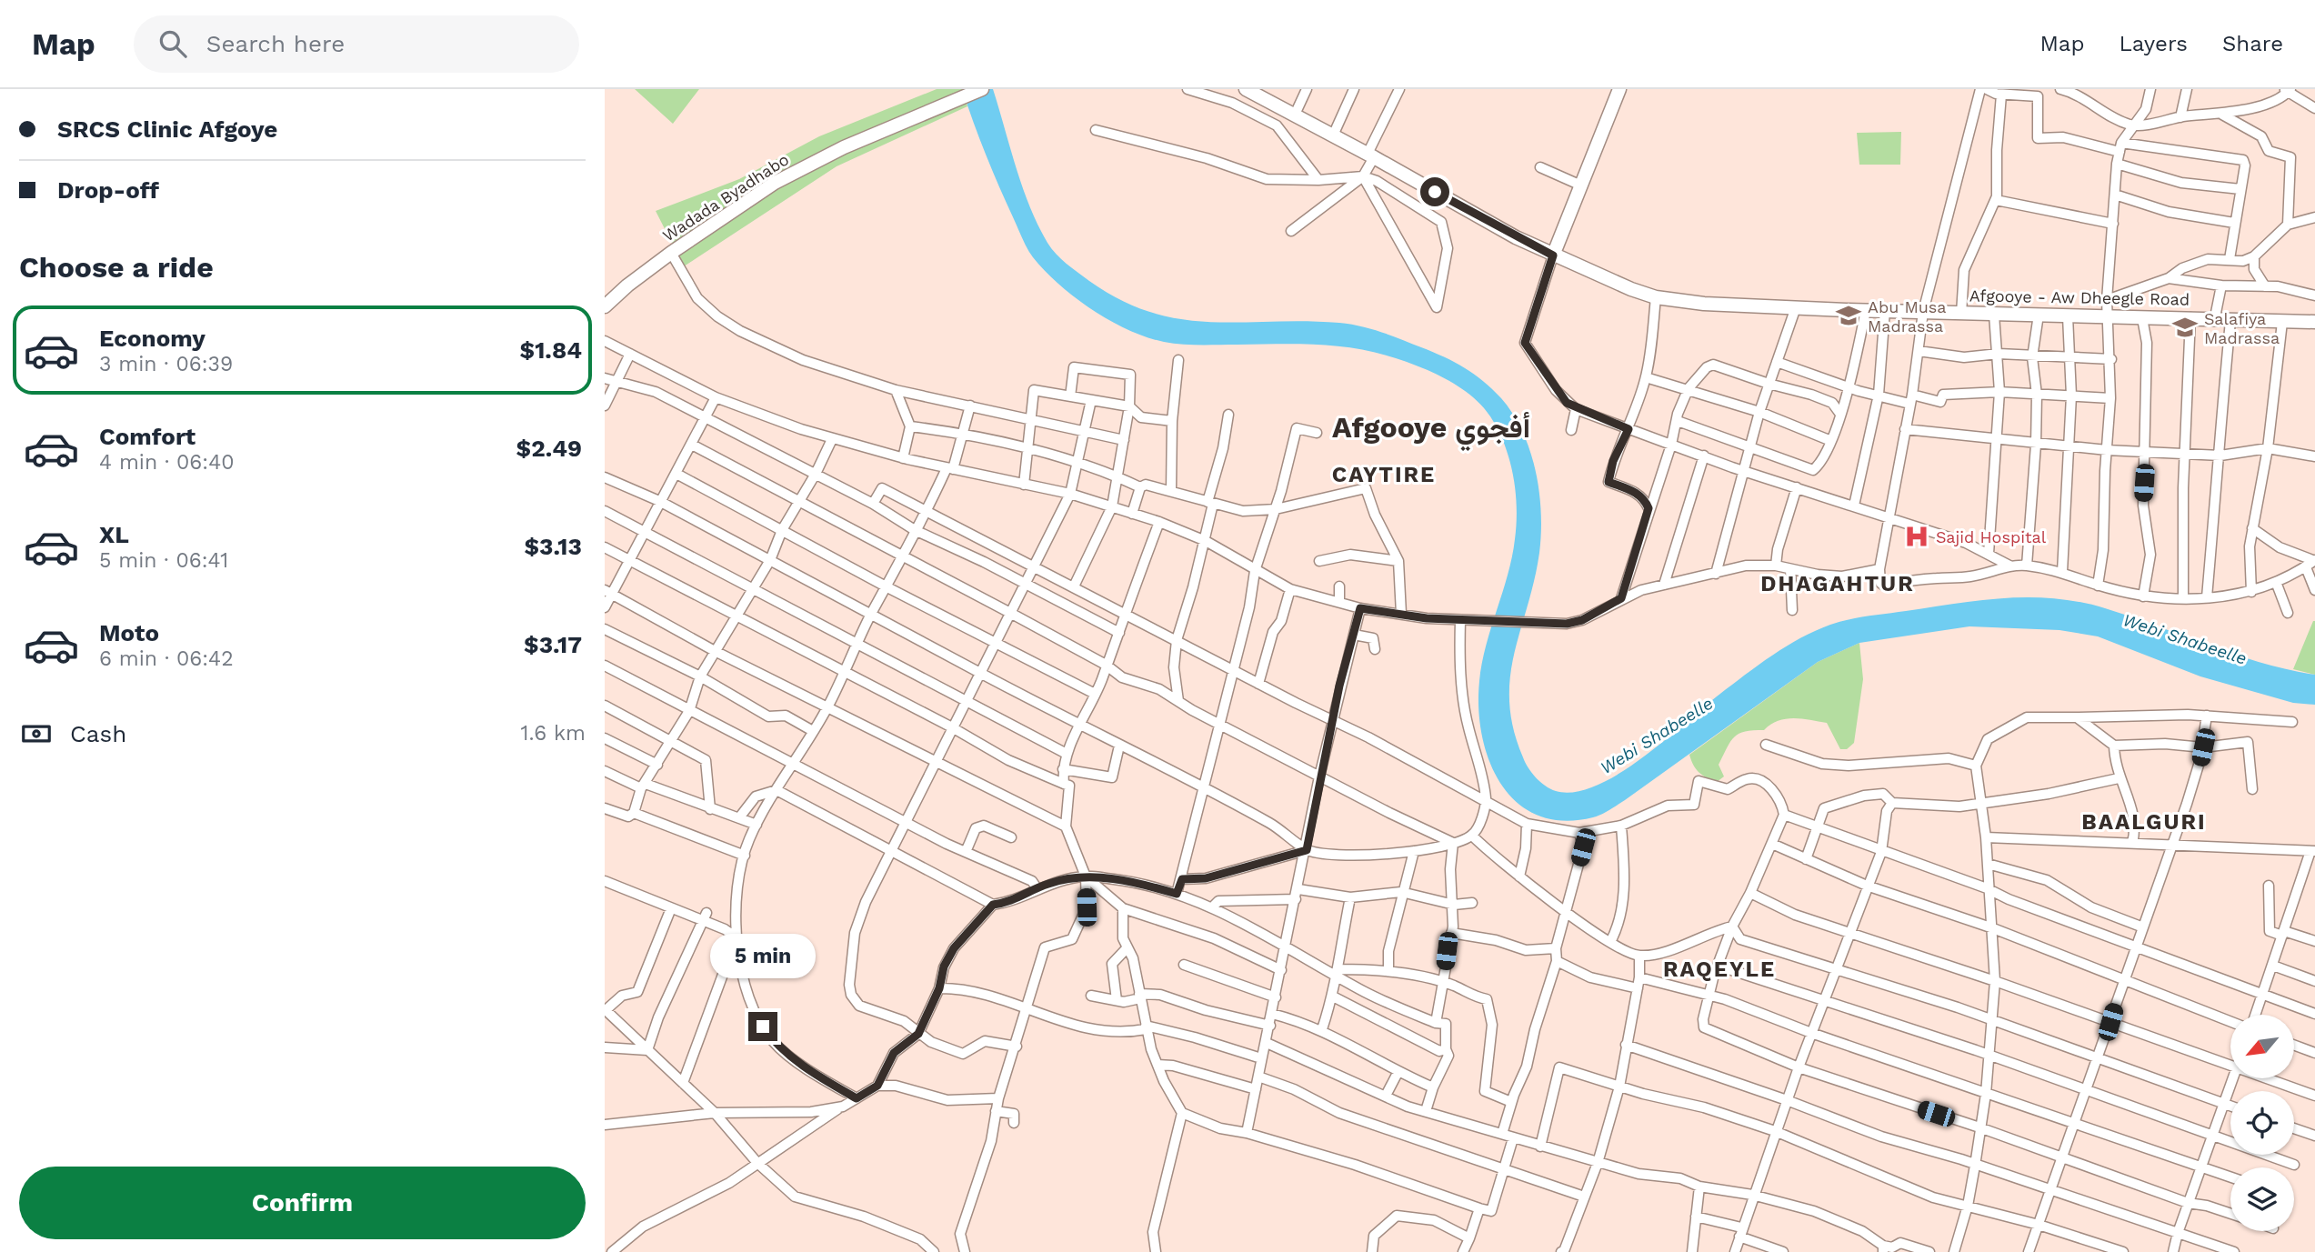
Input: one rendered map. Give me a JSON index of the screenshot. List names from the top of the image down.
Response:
{
  "streets": {
    "main road": ["Wadada Byadhabo", "Afgooye - Aw Dheegle Road"]
  },
  "districts": [
    "Afgooye أفجوي",
    "CAYTIRE",
    "DHAGAHTUR",
    "BAALGURI",
    "RAQEYLE"
  ],
  "water": ["Webi Shabeelle"],
  "places": {
    "school or university": ["Abu Musa Madrassa", "Salafiya Madrassa"],
    "hospital": ["Sajid Hospital"]
  },
  "north": "bottom left",
  "page": {
    "header": "Map",
    "search": "Search here",
    "nav": ["Map", "Layers", "Share"],
    "banner": ["SRCS Clinic Afgoye", "Drop-off"],
    "heading": "Choose a ride",
    "list": [
      {
        "name": "Economy",
        "note": "3 min · 06:39",
        "value": "$1.84"
      },
      {
        "name": "Comfort",
        "note": "4 min · 06:40",
        "value": "$2.49"
      },
      {
        "name": "XL",
        "note": "5 min · 06:41",
        "value": "$3.13"
      },
      {
        "name": "Moto",
        "note": "6 min · 06:42",
        "value": "$3.17"
      }
    ],
    "pay": ["Cash", "1.6 km"],
    "bubble": "5 min",
    "buttons": "Confirm"
  }
}
